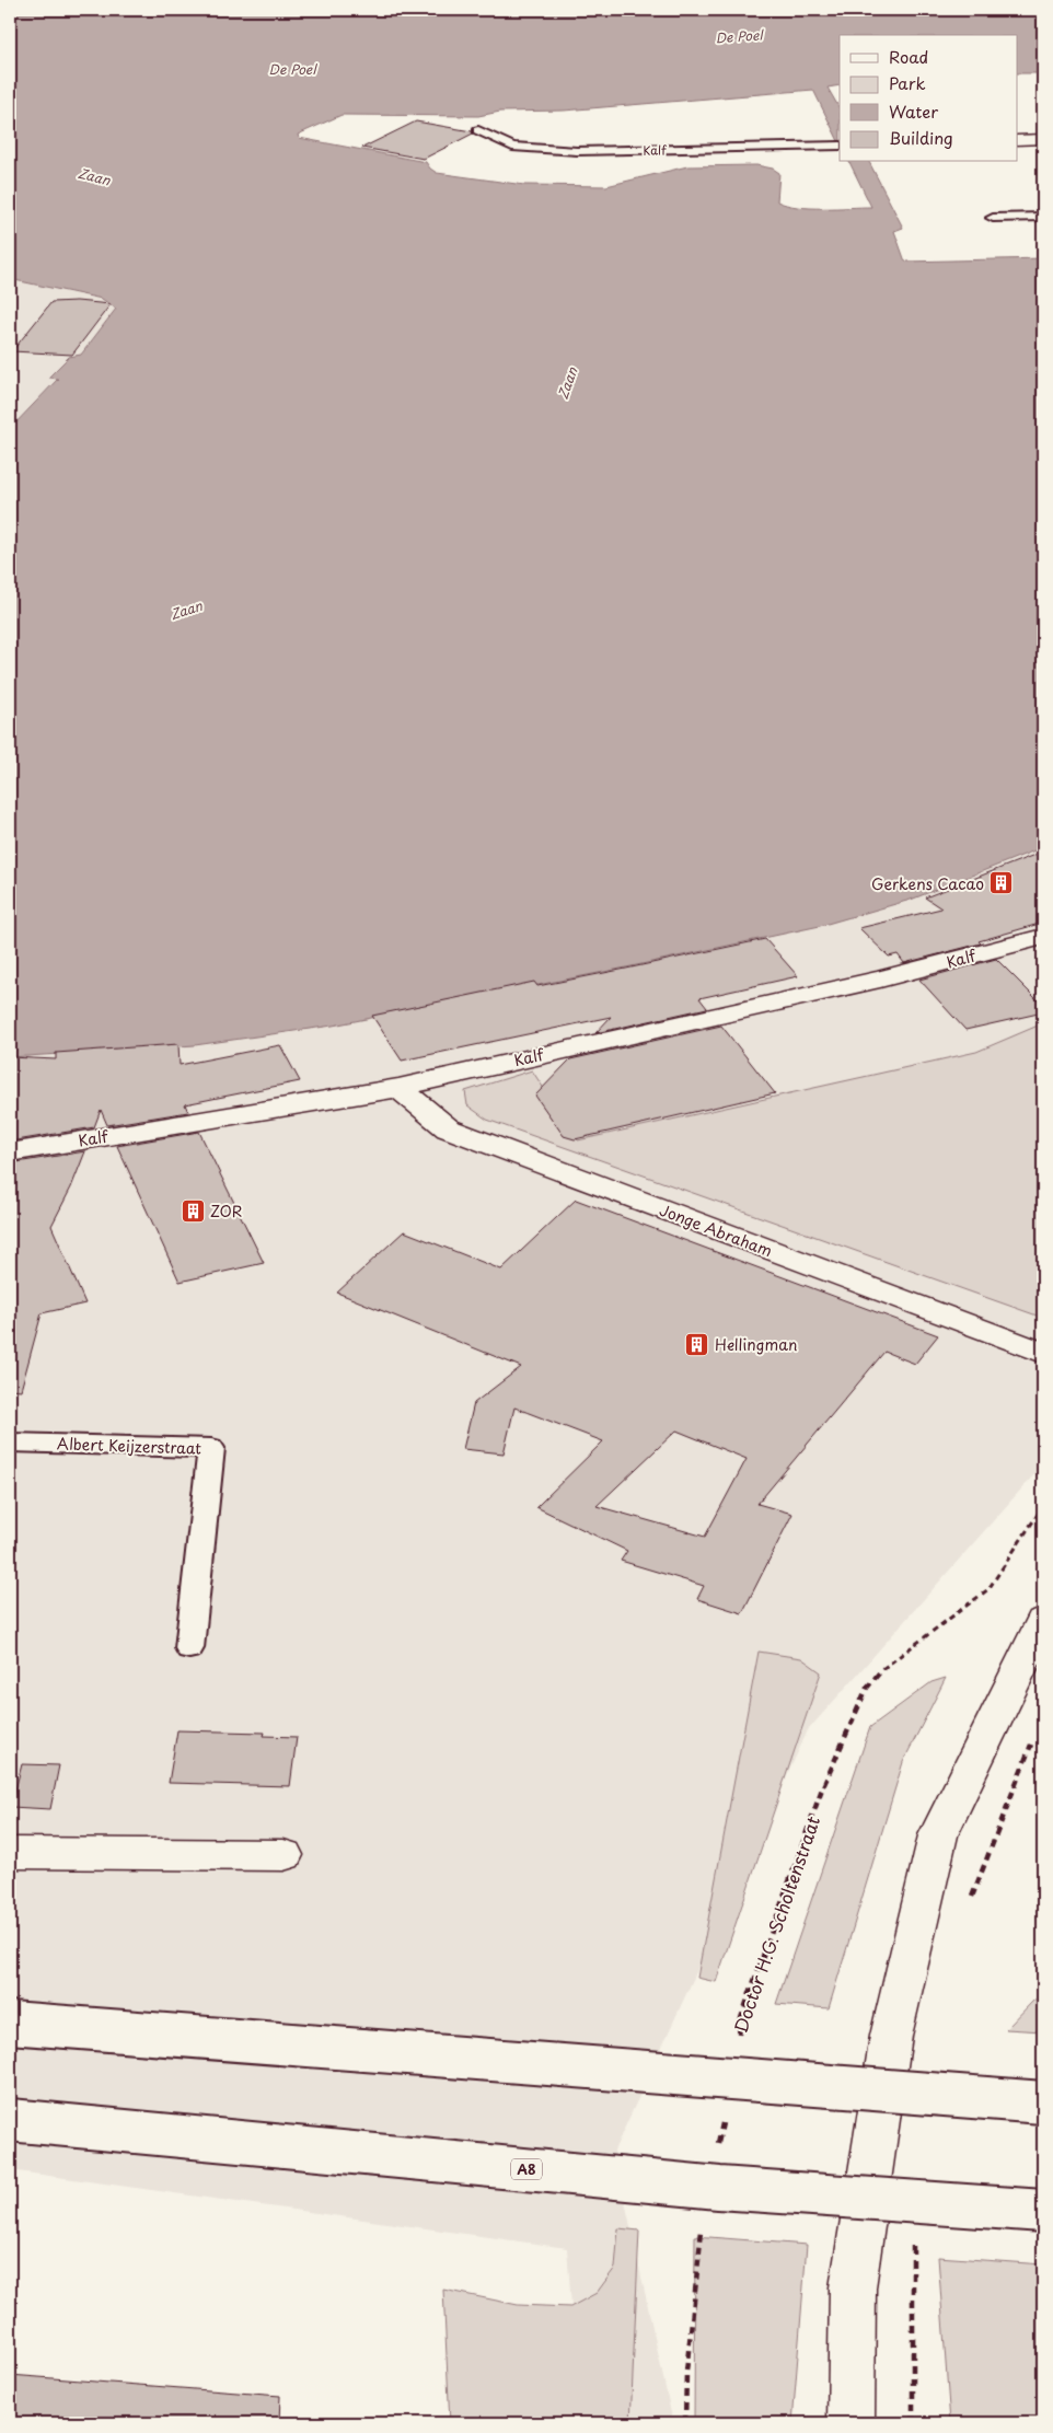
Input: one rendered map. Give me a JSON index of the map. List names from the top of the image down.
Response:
{
  "streets": {
    "main road": ["Kalf", "Jonge Abraham", "A8"],
    "lane": ["Albert Keijzerstraat"],
    "path": ["Doctor H.G. Scholtenstraat"]
  },
  "crossings": [
    ["Kalf", "Jonge Abraham"]
  ],
  "water": ["De Poel", "Zaan"],
  "places": {
    "building": ["Gerkens Cacao", "ZOR", "Hellingman"]
  },
  "legend": [
    "Road",
    "Park",
    "Water",
    "Building"
  ]
}
